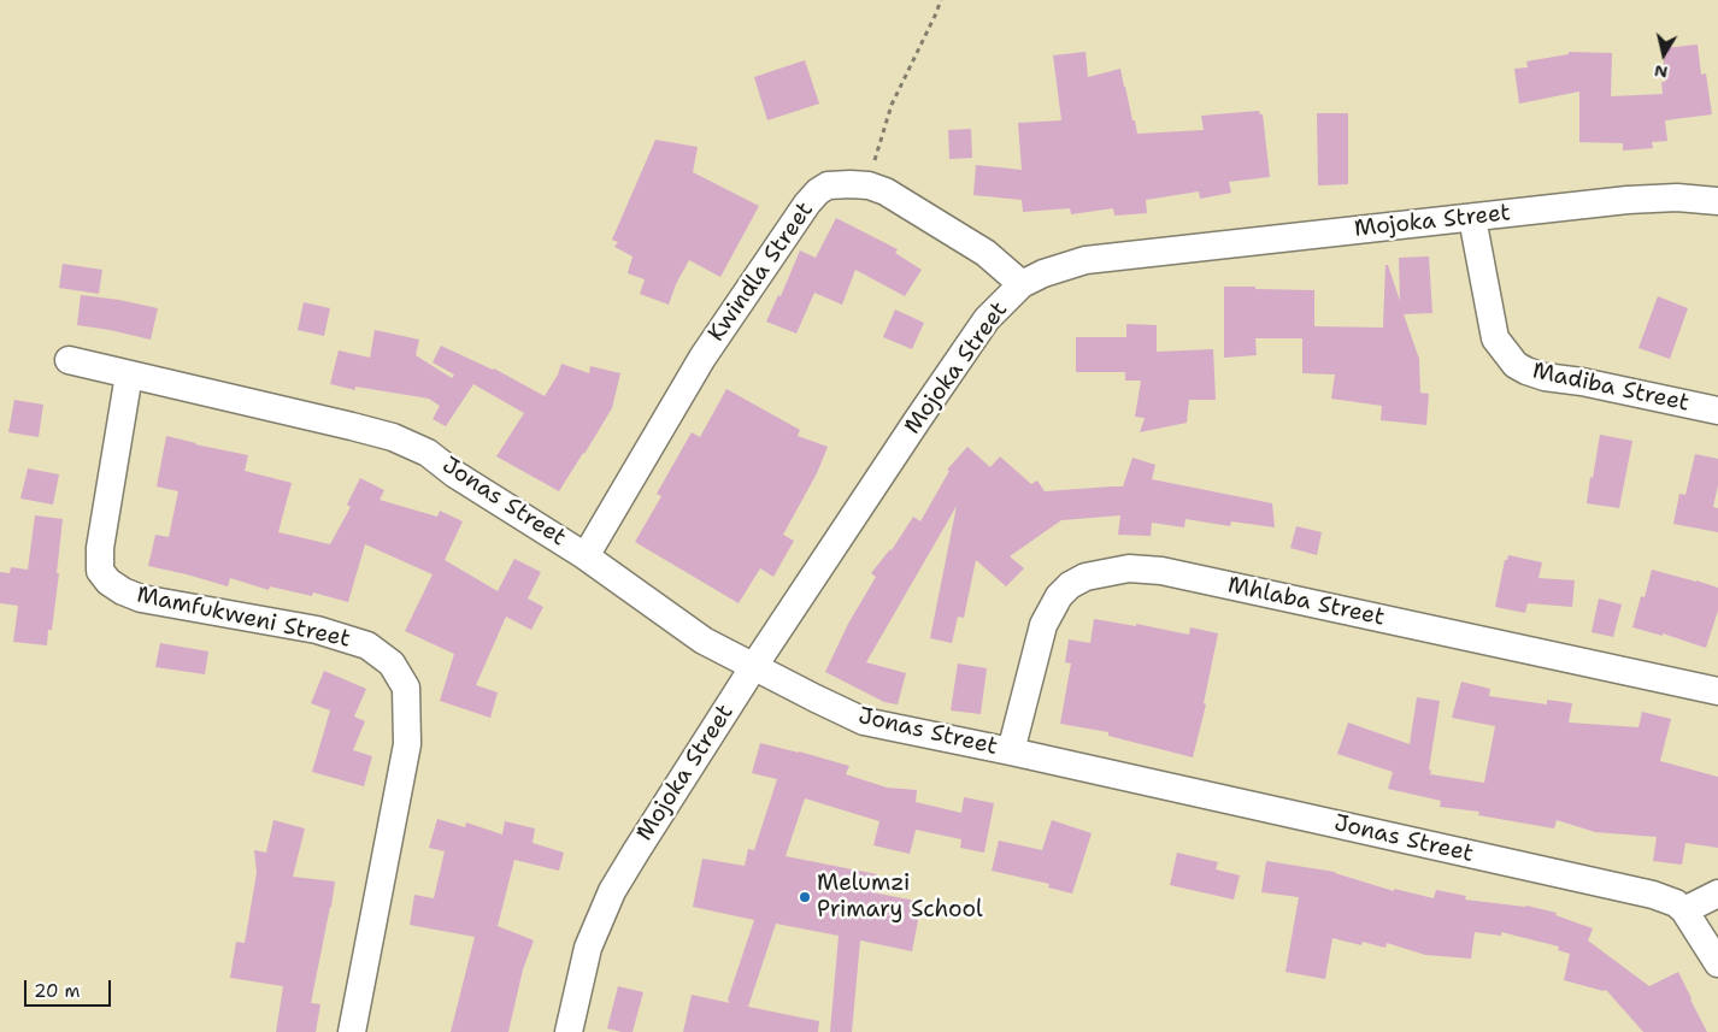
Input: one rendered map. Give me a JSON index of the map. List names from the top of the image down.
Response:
{
  "streets": {
    "street": [
      "Mojoka Street",
      "Kwindla Street",
      "Madiba Street",
      "Jonas Street",
      "Mhlaba Street",
      "Mamfukweni Street"
    ]
  },
  "crossings": [
    ["Mojoka Street", "Kwindla Street"],
    ["Mojoka Street", "Madiba Street"],
    ["Mojoka Street", "Jonas Street"],
    ["Kwindla Street", "Jonas Street"],
    ["Jonas Street", "Mhlaba Street"],
    ["Jonas Street", "Mamfukweni Street"]
  ],
  "places": ["Melumzi Primary School"],
  "scale_bar": "20 m",
  "north": "bottom"
}
